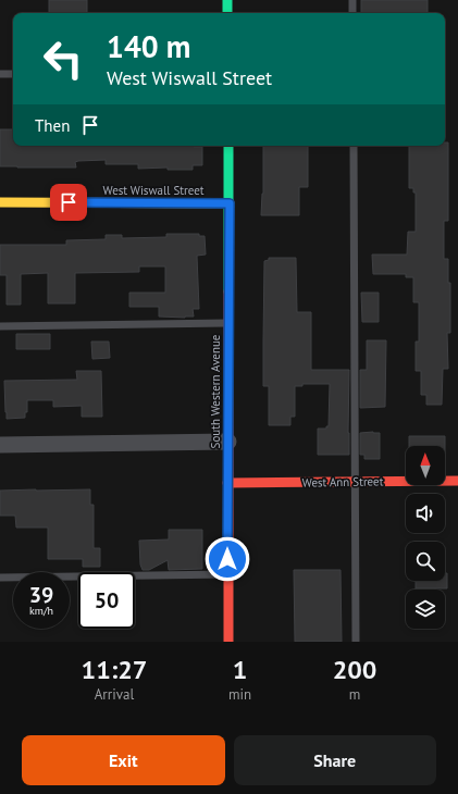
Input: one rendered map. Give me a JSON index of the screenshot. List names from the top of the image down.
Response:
{
  "streets": {
    "main road": ["West Wiswall Street", "South Western Avenue", "West Ann Street"]
  },
  "crossings": [
    ["West Wiswall Street", "South Western Avenue"],
    ["South Western Avenue", "West Ann Street"]
  ],
  "north": "top",
  "page": {
    "turn": ["140 m", "West Wiswall Street"],
    "then": "Then",
    "speed": "39 km/h",
    "limit": "50",
    "eta": [
      "11:27",
      "Arrival",
      "1",
      "min",
      "200",
      "m"
    ],
    "buttons": ["Exit", "Share"]
  }
}
